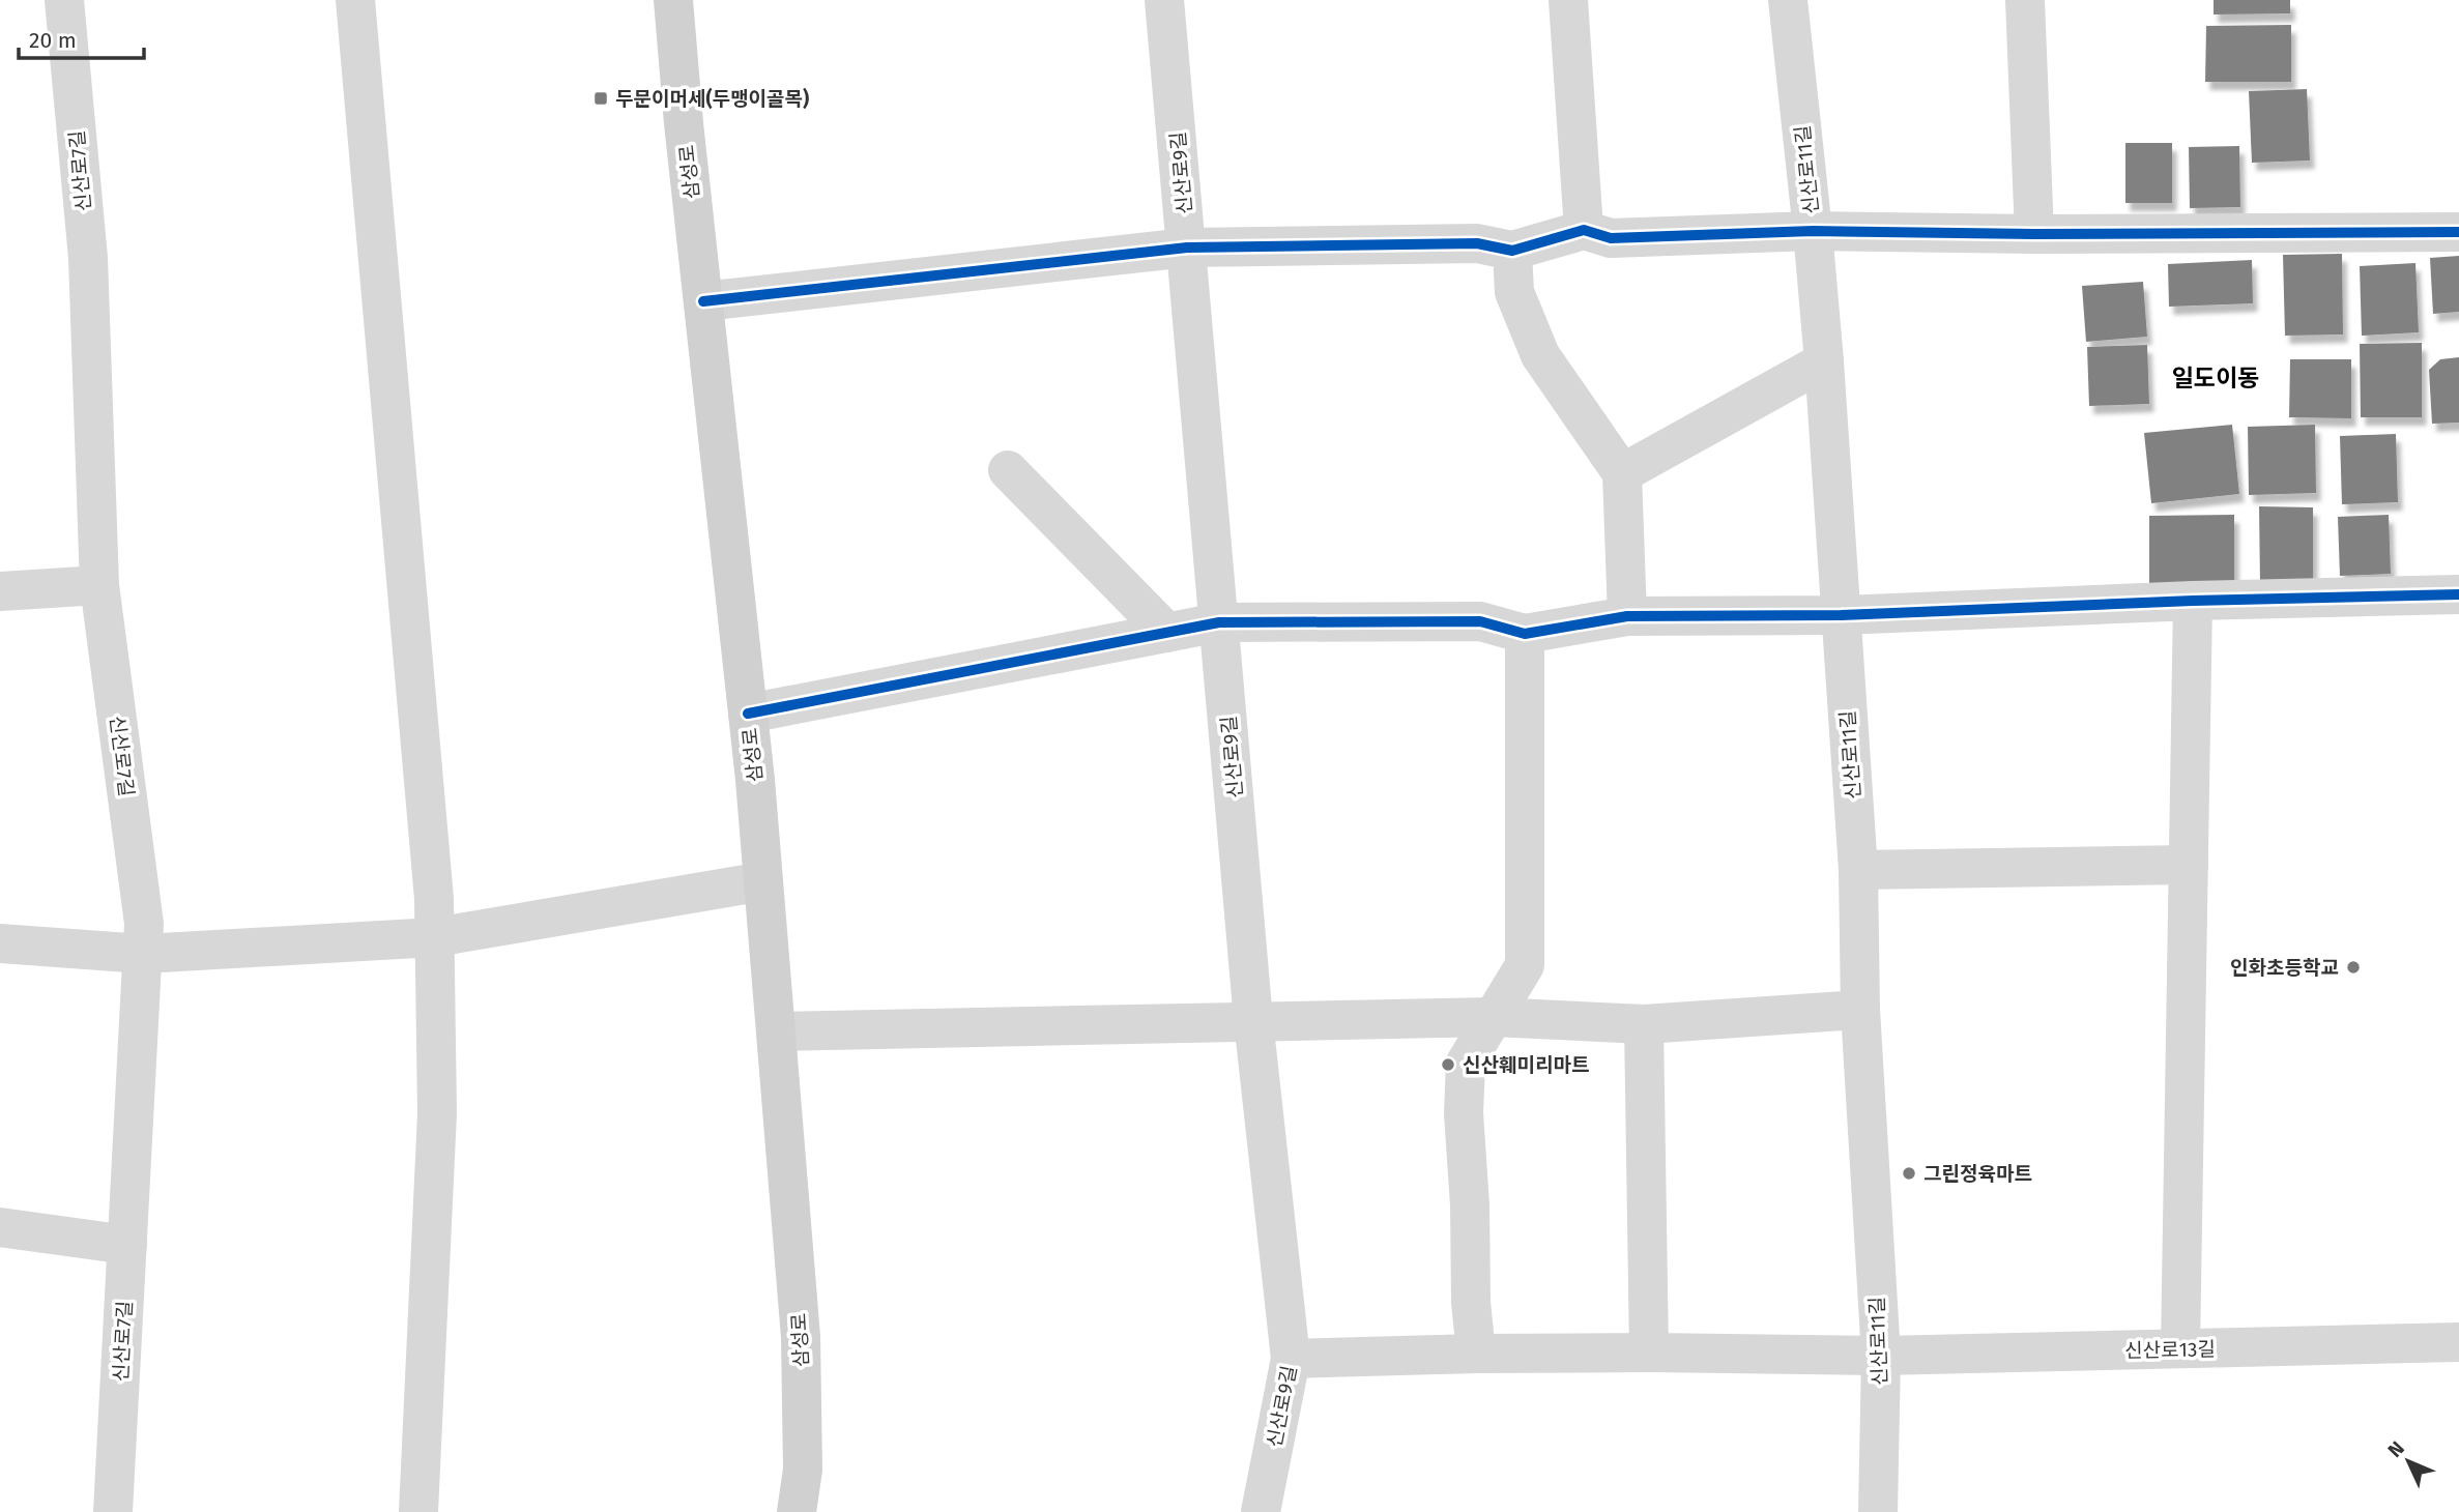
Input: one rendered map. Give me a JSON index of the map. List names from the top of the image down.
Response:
{
  "streets": {
    "street": [
      "신산로11길",
      "신산로7길",
      "삼성로",
      "신산로9길",
      "신산로13길"
    ]
  },
  "crossings": [
    ["신산로11길", "신산로13길"],
    ["신산로9길", "신산로13길"]
  ],
  "districts": ["일도이동"],
  "places": {
    "transit": ["두문이머세(두맹이골목)"],
    "other": ["인화초등학교", "신산훼미리마트", "그린정육마트"]
  },
  "scale_bar": "20 m",
  "north": "top left"
}
